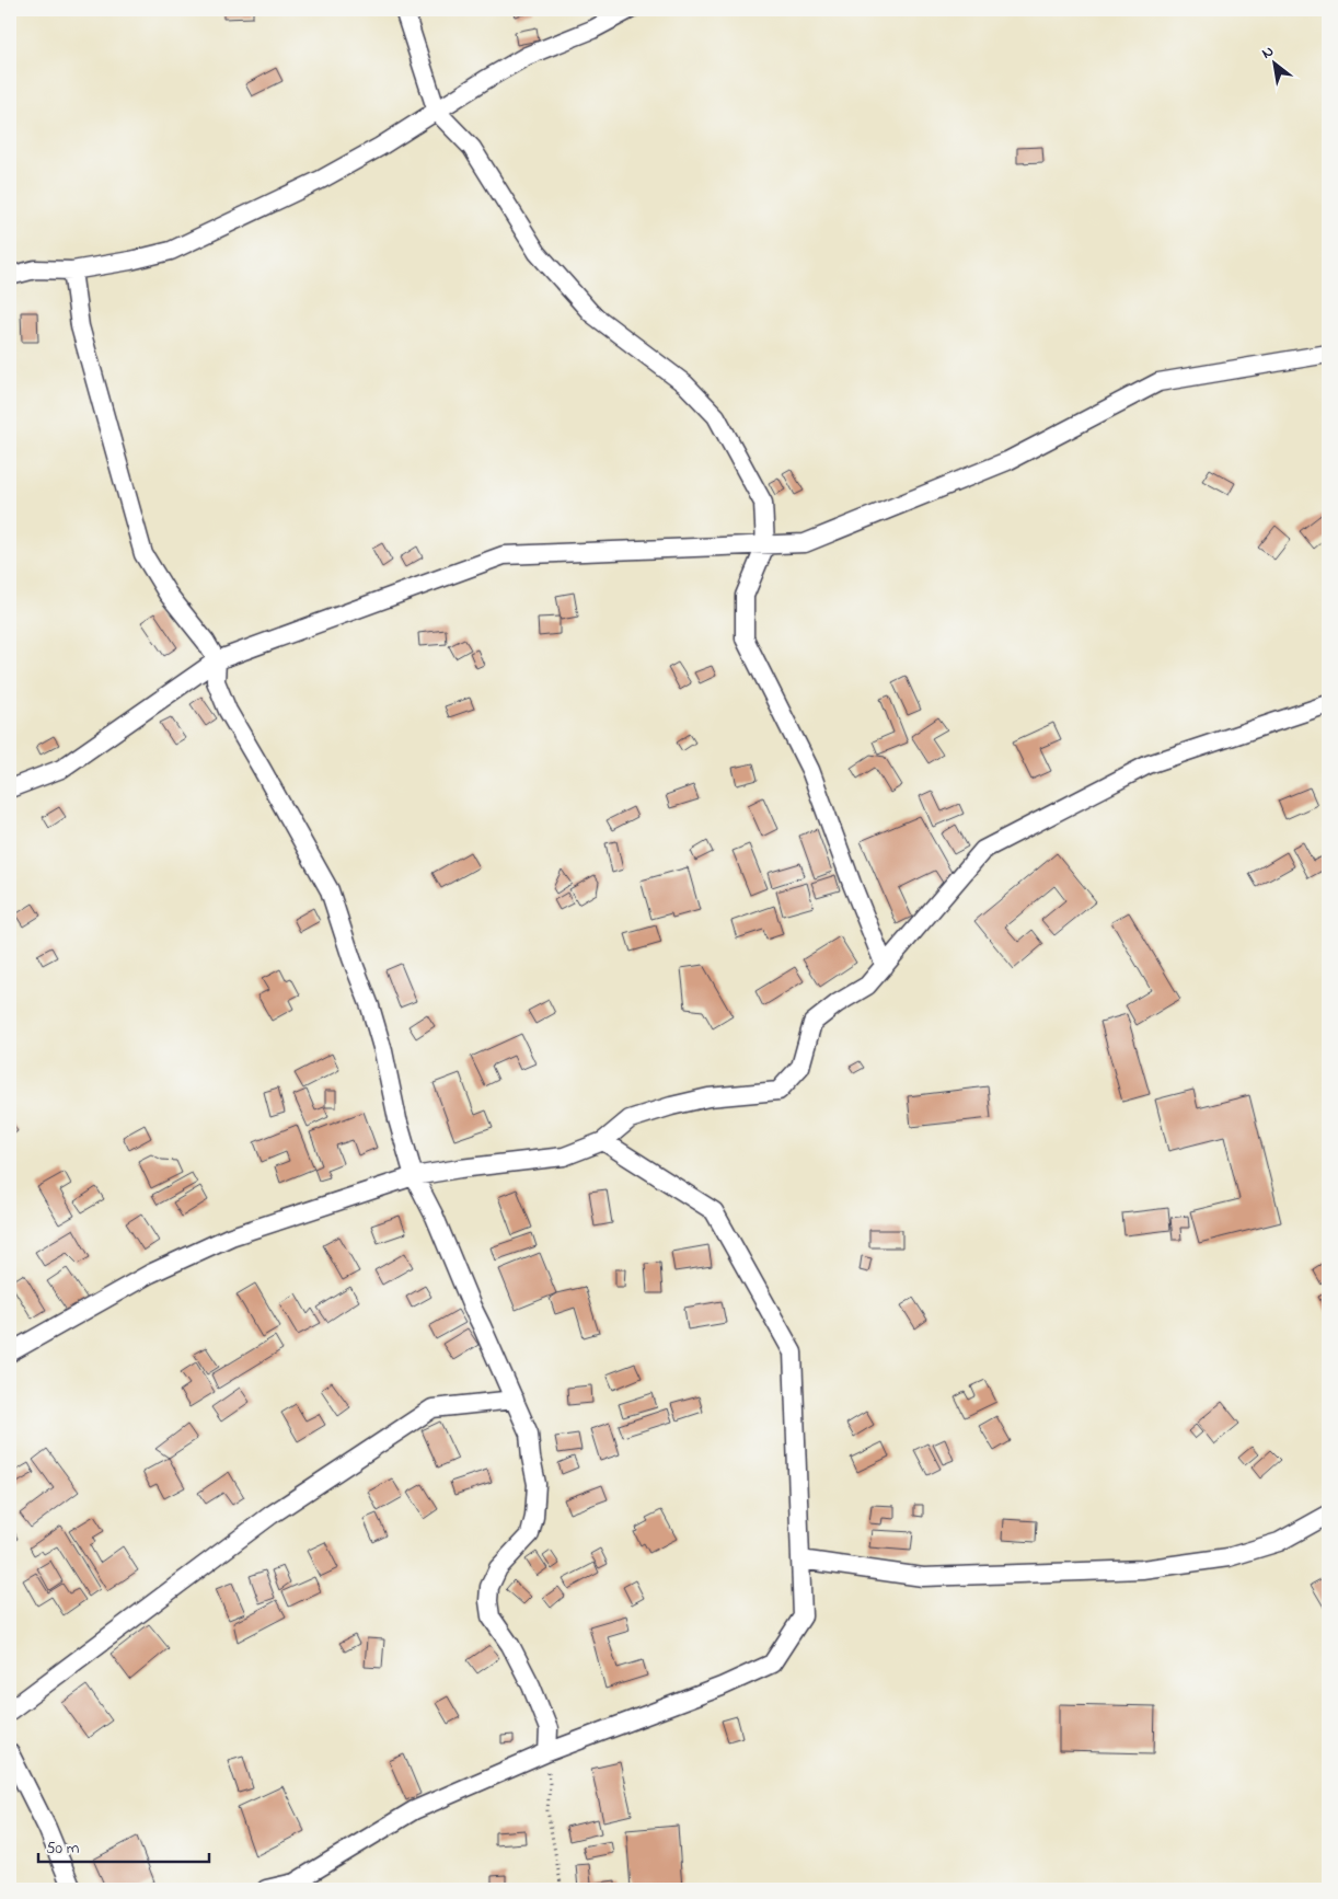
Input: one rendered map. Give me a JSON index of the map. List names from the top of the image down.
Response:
{
  "scale_bar": "50 m",
  "north": "top left"
}
